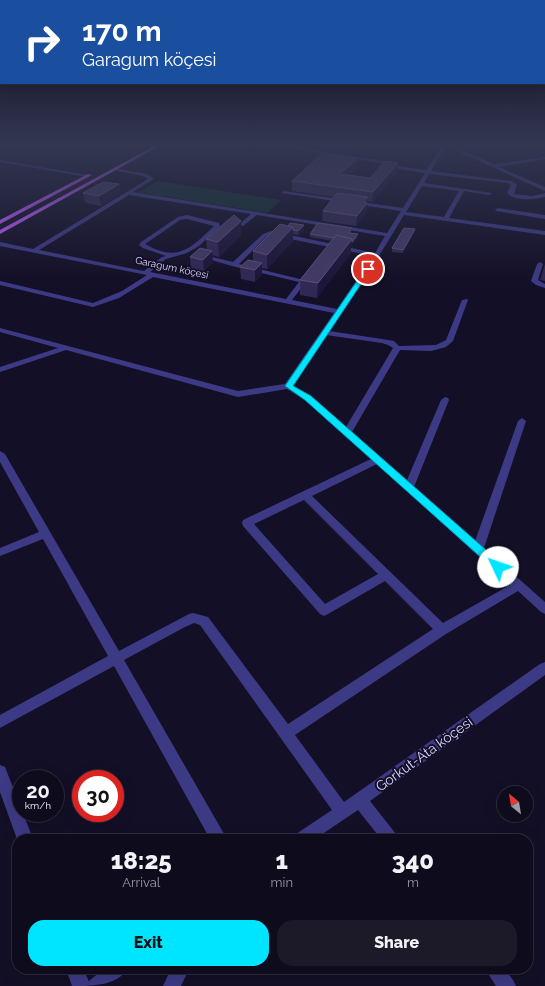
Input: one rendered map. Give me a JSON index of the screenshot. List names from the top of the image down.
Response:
{
  "streets": {
    "street": ["Garagum köçesi", "Gorkut-Ata köçesi"]
  },
  "north": "top left",
  "page": {
    "turn": ["170 m", "Garagum köçesi"],
    "speed": "20 km/h",
    "limit": "30",
    "eta": [
      "18:25",
      "Arrival",
      "1",
      "min",
      "340",
      "m"
    ],
    "buttons": ["Exit", "Share"]
  }
}
